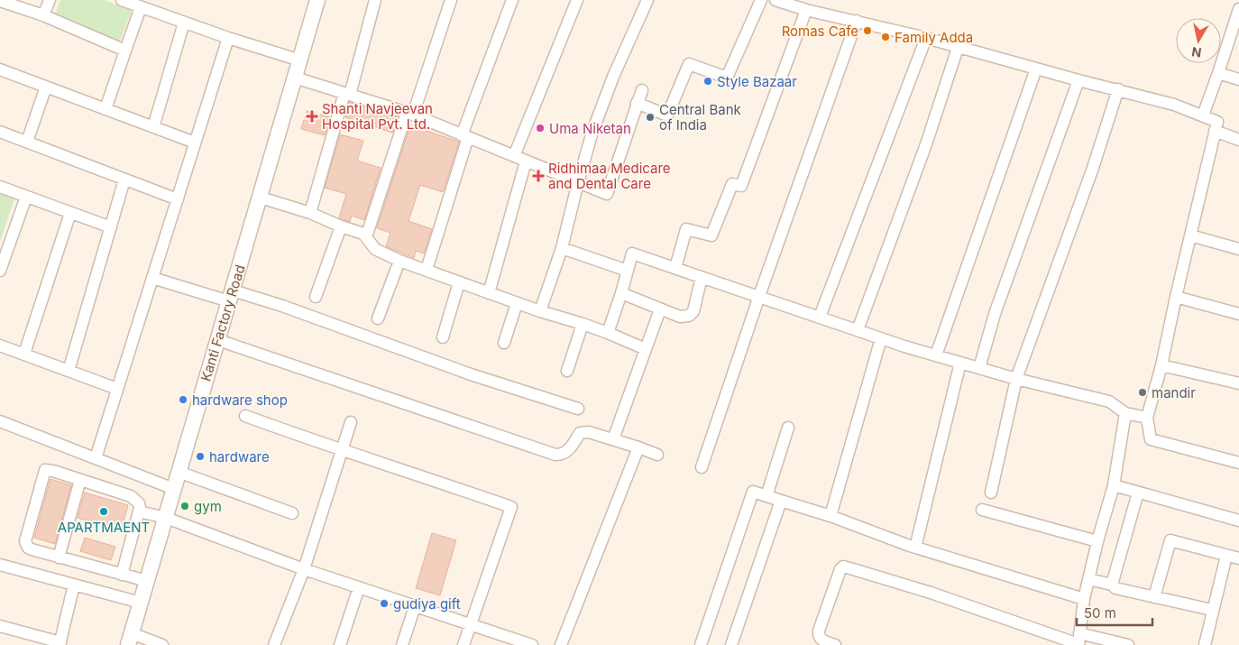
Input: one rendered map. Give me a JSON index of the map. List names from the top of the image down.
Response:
{
  "streets": {
    "street": ["Kanti Factory Road"]
  },
  "places": {
    "other": [
      "Romas Cafe",
      "Family Adda",
      "Style Bazaar",
      "Central Bank of India",
      "Uma Niketan",
      "mandir",
      "hardware shop",
      "hardware",
      "gym",
      "APARTMAENT",
      "gudiya gift"
    ],
    "health": ["Shanti Navjeevan Hospital Pvt. Ltd.", "Ridhimaa Medicare and Dental Care"]
  },
  "scale_bar": "50 m",
  "north": "bottom"
}
